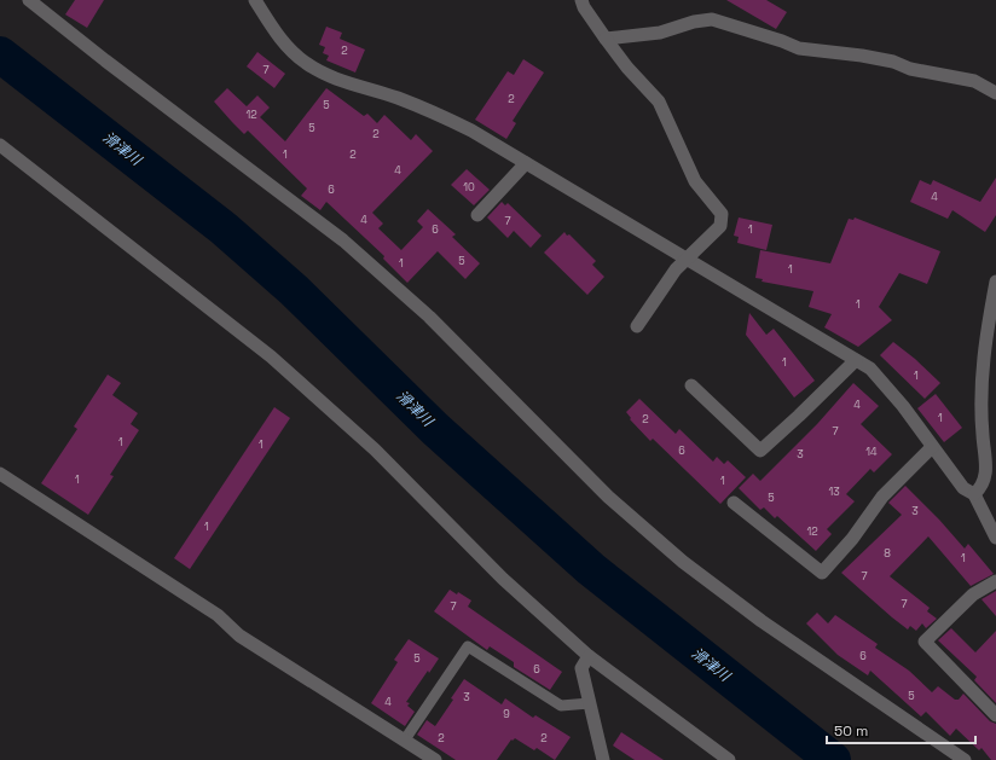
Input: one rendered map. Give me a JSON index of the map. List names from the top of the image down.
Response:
{
  "water": ["滑津川"],
  "house_numbers": [
    "2",
    "7",
    "2",
    "5",
    "12",
    "5",
    "2",
    "1",
    "2",
    "4",
    "10",
    "6",
    "4",
    "4",
    "7",
    "6",
    "1",
    "5",
    "1",
    "1",
    "1",
    "1",
    "1",
    "4",
    "1",
    "2",
    "7",
    "1",
    "1",
    "6",
    "14",
    "3",
    "1",
    "1",
    "13",
    "5",
    "3",
    "1",
    "12",
    "8",
    "1",
    "7",
    "7",
    "7",
    "6",
    "5",
    "6",
    "5",
    "3",
    "4",
    "9",
    "2",
    "2"
  ],
  "scale_bar": "50 m"
}
